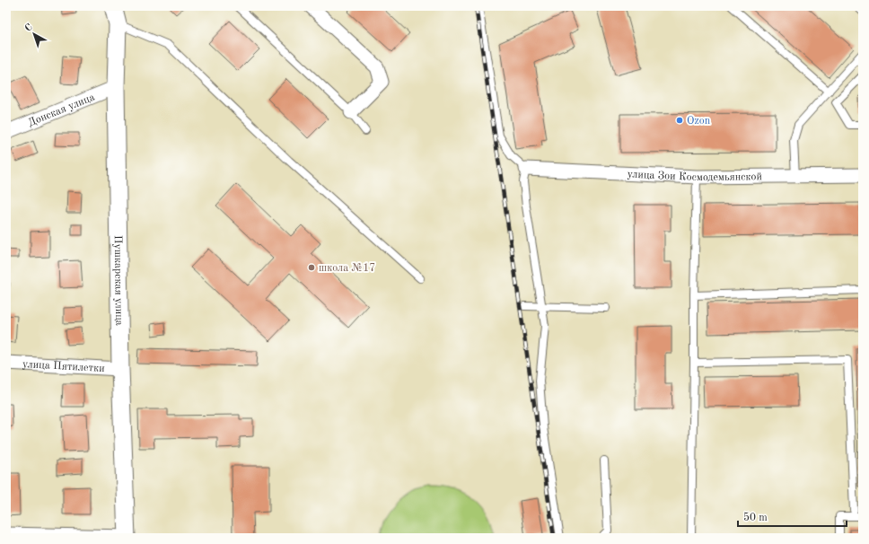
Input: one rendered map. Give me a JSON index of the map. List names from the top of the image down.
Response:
{
  "streets": {
    "street": [
      "Донская улица",
      "улица Зои Космодемьянской",
      "Пушкарская улица",
      "улица Пятилетки"
    ]
  },
  "crossings": [
    ["Донская улица", "Пушкарская улица"],
    ["Пушкарская улица", "улица Пятилетки"]
  ],
  "places": ["Ozon", "школа №17"],
  "scale_bar": "50 m",
  "north": "top left"
}
